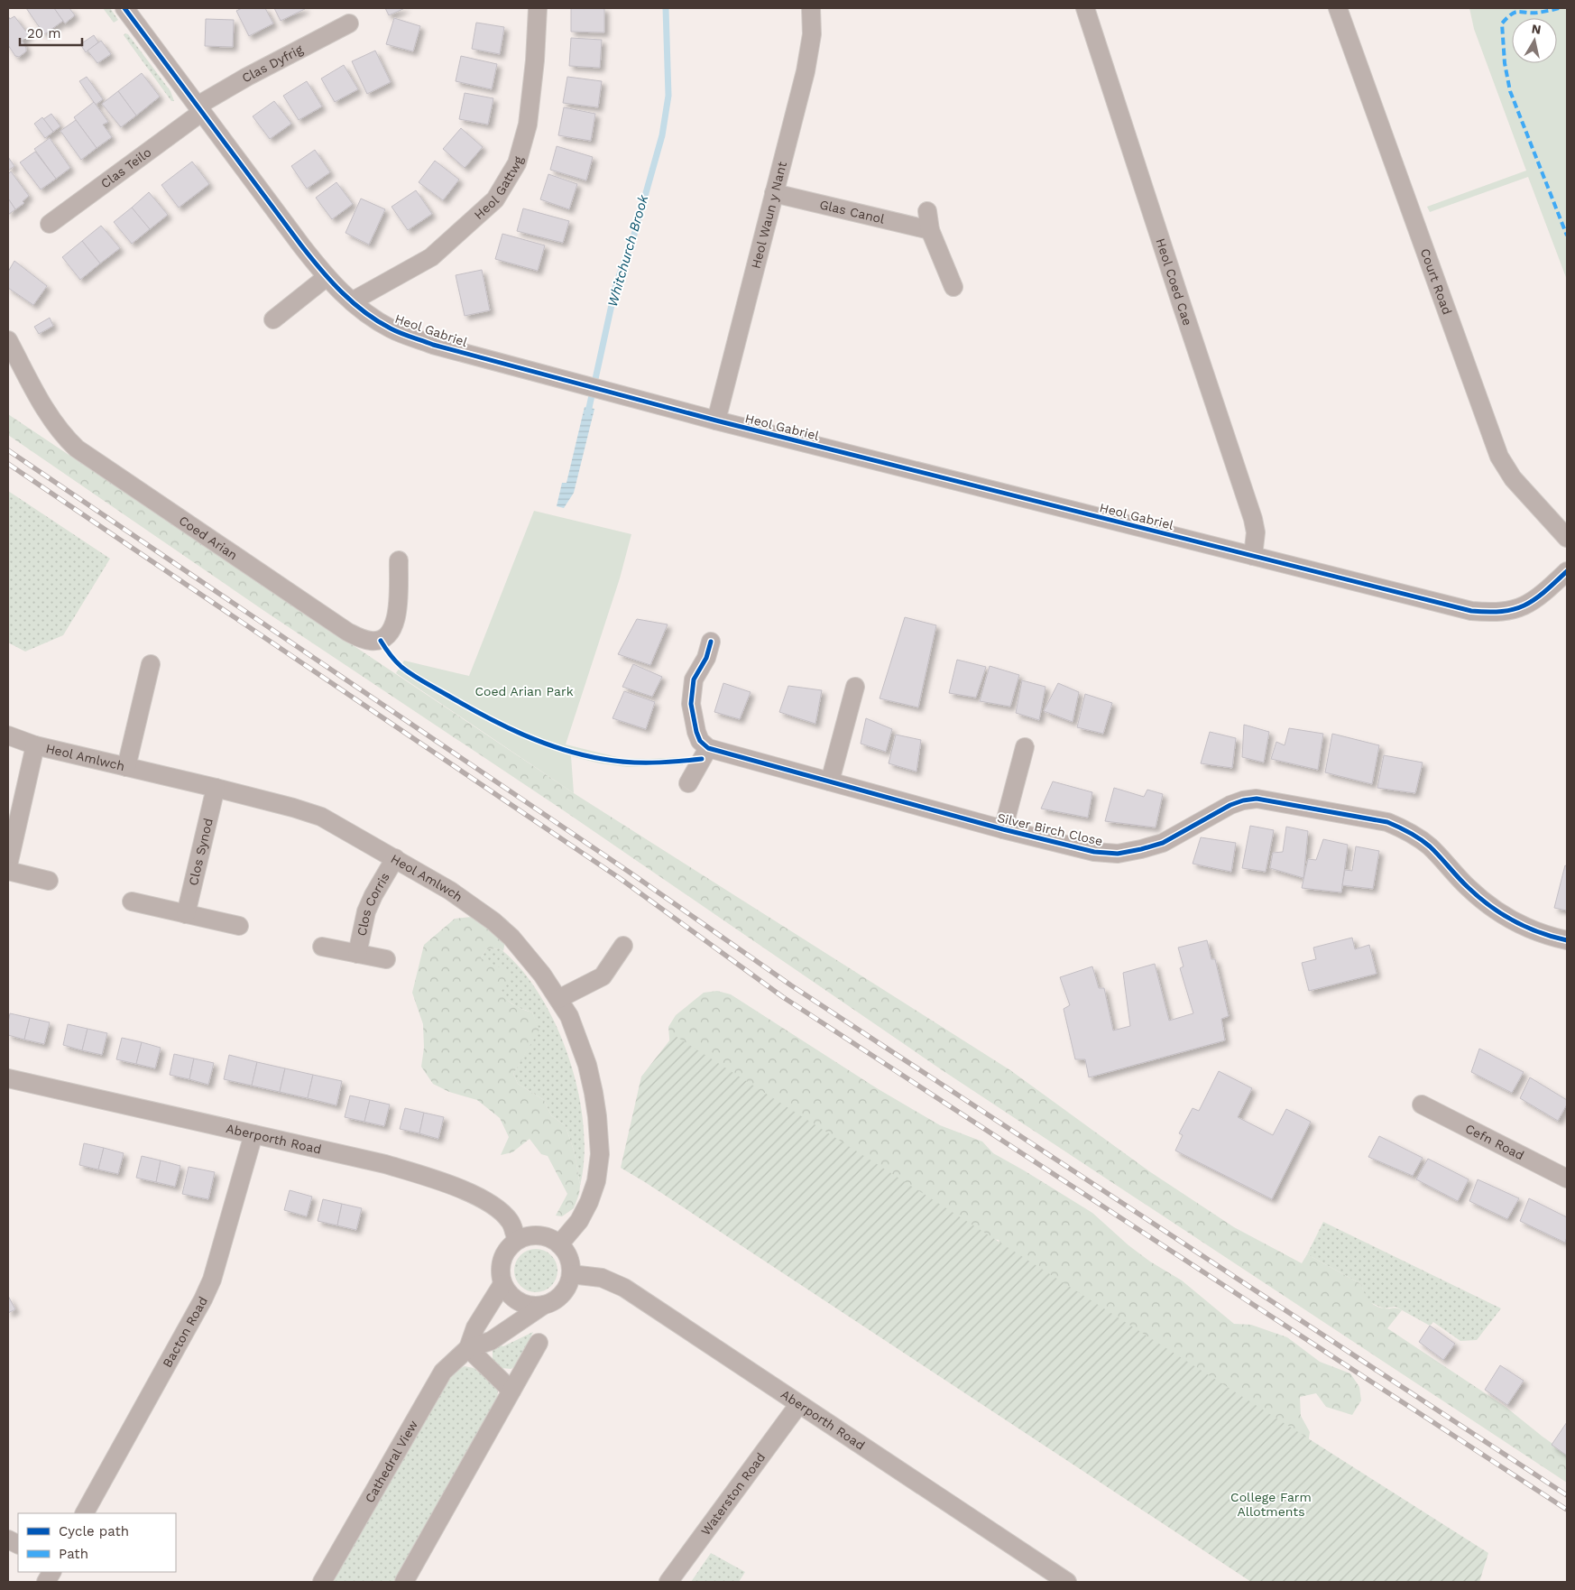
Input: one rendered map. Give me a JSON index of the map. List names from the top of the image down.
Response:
{
  "streets": {
    "street": [
      "Clas Dyfrig",
      "Clas Teilo",
      "Heol Gattwg",
      "Glas Canol",
      "Heol Waun y Nant",
      "Heol Coed Cae",
      "Court Road",
      "Heol Gabriel",
      "Coed Arian",
      "Heol Amlwch",
      "Silver Birch Close",
      "Clos Synod",
      "Clos Corris",
      "Aberporth Road",
      "Cefn Road",
      "Bacton Road",
      "Cathedral View",
      "Waterston Road"
    ]
  },
  "crossings": [
    ["Clas Dyfrig", "Clas Teilo"],
    ["Clas Dyfrig", "Heol Gabriel"],
    ["Clas Teilo", "Heol Gabriel"],
    ["Heol Gattwg", "Heol Gabriel"],
    ["Glas Canol", "Heol Waun y Nant"],
    ["Heol Waun y Nant", "Heol Gabriel"],
    ["Heol Coed Cae", "Heol Gabriel"],
    ["Heol Amlwch", "Clos Synod"],
    ["Heol Amlwch", "Clos Corris"],
    ["Heol Amlwch", "Aberporth Road"],
    ["Heol Amlwch", "Cathedral View"],
    ["Aberporth Road", "Bacton Road"],
    ["Aberporth Road", "Cathedral View"],
    ["Aberporth Road", "Waterston Road"]
  ],
  "water": ["Whitchurch Brook"],
  "parks": ["Coed Arian Park", "College Farm Allotments"],
  "legend": ["Cycle path", "Path"],
  "scale_bar": "20 m",
  "north": "top"
}
